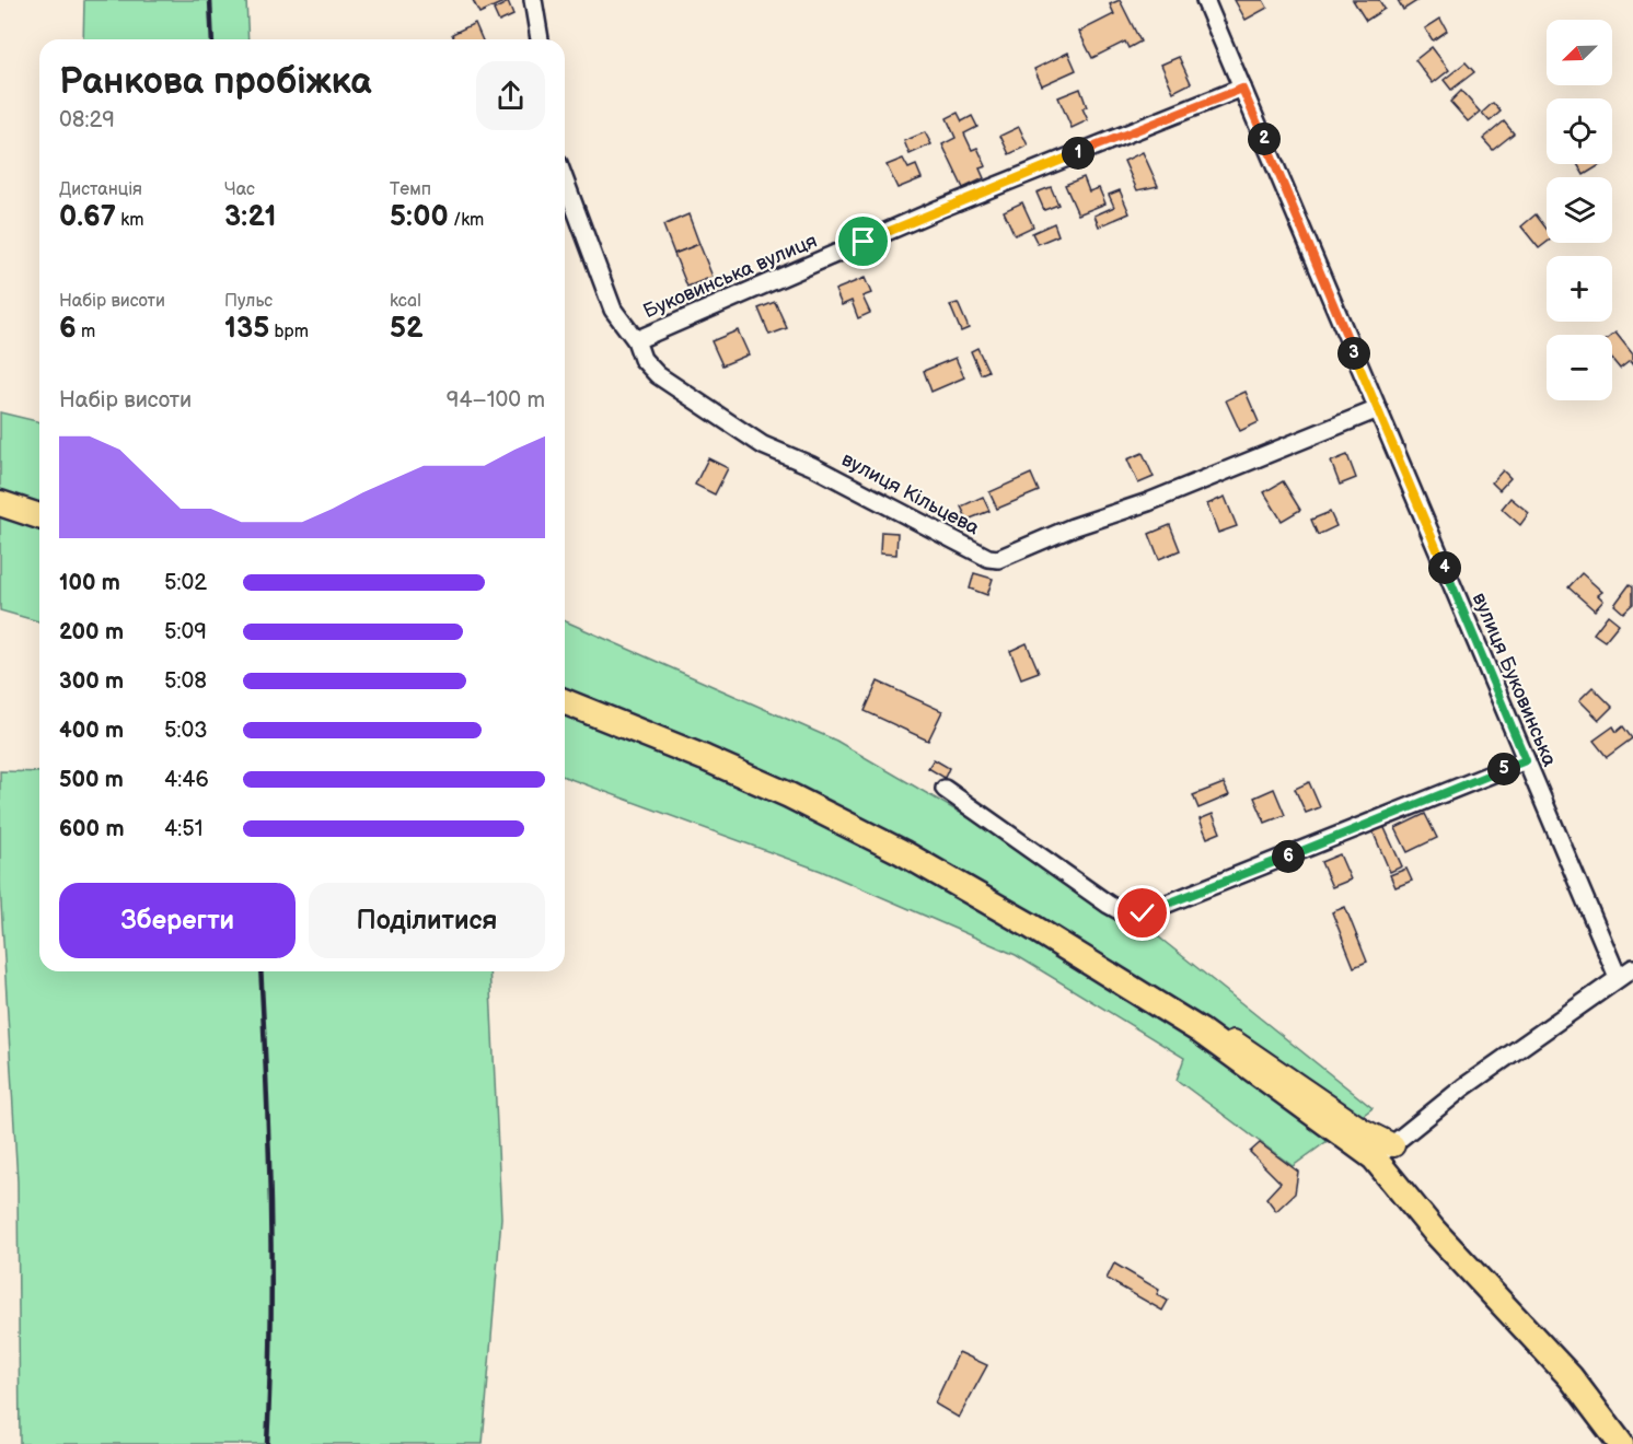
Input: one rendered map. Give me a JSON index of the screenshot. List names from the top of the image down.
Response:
{
  "streets": {
    "street": ["Буковинська вулиця", "вулиця Кільцева", "вулиця Буковинська"]
  },
  "crossings": [
    ["Буковинська вулиця", "вулиця Кільцева"],
    ["Буковинська вулиця", "вулиця Буковинська"],
    ["вулиця Кільцева", "вулиця Буковинська"]
  ],
  "north": "bottom left",
  "page": {
    "map_buttons": ["+", "−"],
    "heading": ["Ранкова пробіжка", "08:29"],
    "pins": [
      "2",
      "1",
      "3",
      "4",
      "5",
      "6"
    ],
    "stats": [
      ["Дистанція", "0.67 km"],
      ["Час", "3:21"],
      ["Темп", "5:00 /km"],
      ["Набір висоти", "6 m"],
      ["Пульс", "135 bpm"],
      ["kcal", "52"]
    ],
    "chart": ["Набір висоти", "94–100 m"],
    "list": [
      {
        "name": "100 m",
        "note": "5:02"
      },
      {
        "name": "200 m",
        "note": "5:09"
      },
      {
        "name": "300 m",
        "note": "5:08"
      },
      {
        "name": "400 m",
        "note": "5:03"
      },
      {
        "name": "500 m",
        "note": "4:46"
      },
      {
        "name": "600 m",
        "note": "4:51"
      }
    ],
    "buttons": ["Зберегти", "Поділитися"]
  }
}
